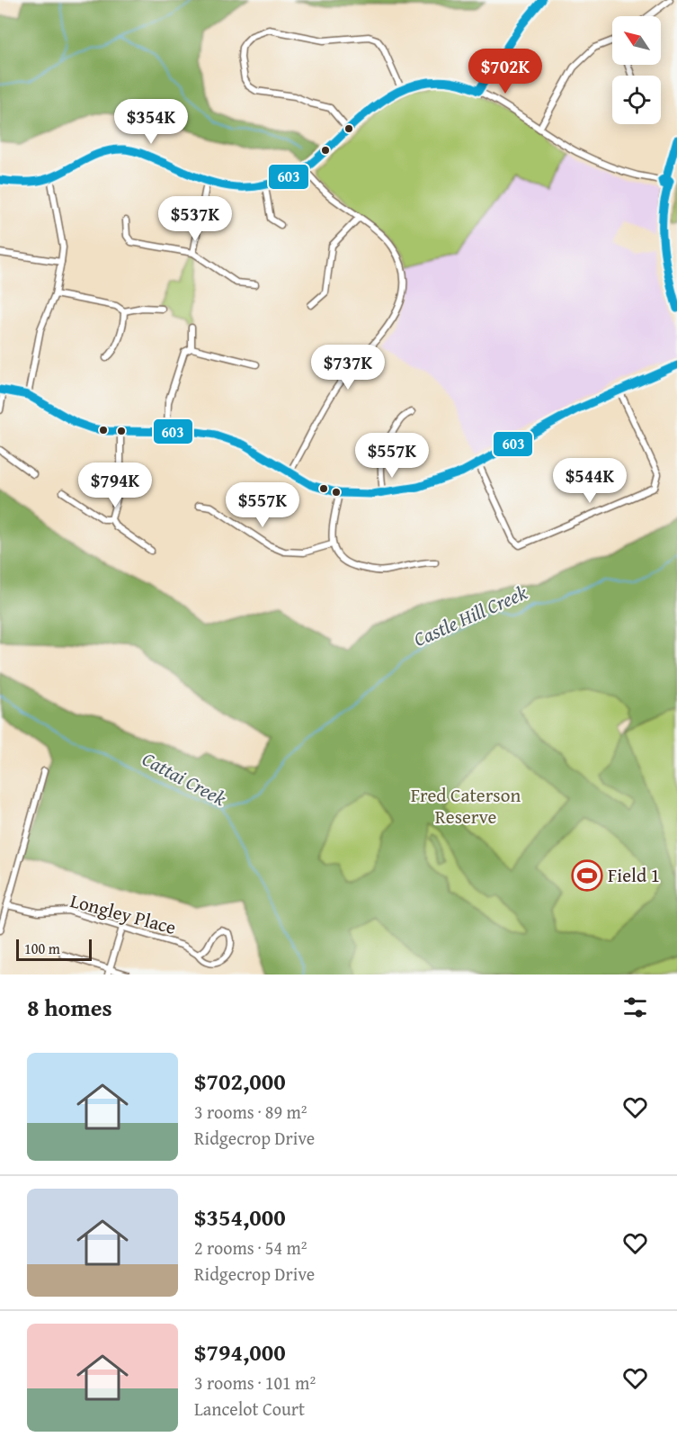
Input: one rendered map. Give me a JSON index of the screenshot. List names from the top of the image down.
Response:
{
  "streets": {
    "street": ["Longley Place"]
  },
  "water": ["Castle Hill Creek", "Cattai Creek"],
  "parks": ["Fred Caterson Reserve"],
  "places": {
    "sports": ["Field 1"]
  },
  "lines": ["transit line 603"],
  "scale_bar": "100 m",
  "north": "top left",
  "page": {
    "price": [
      "$702K",
      "$354K",
      "$537K",
      "$737K",
      "$557K",
      "$544K",
      "$794K",
      "$557K"
    ],
    "scale": "100 m",
    "heading": "8 homes",
    "list": [
      {
        "name": "$702,000",
        "note": "3 rooms · 89 m² · Ridgecrop Drive"
      },
      {
        "name": "$354,000",
        "note": "2 rooms · 54 m² · Ridgecrop Drive"
      },
      {
        "name": "$794,000",
        "note": "3 rooms · 101 m² · Lancelot Court"
      }
    ]
  }
}
